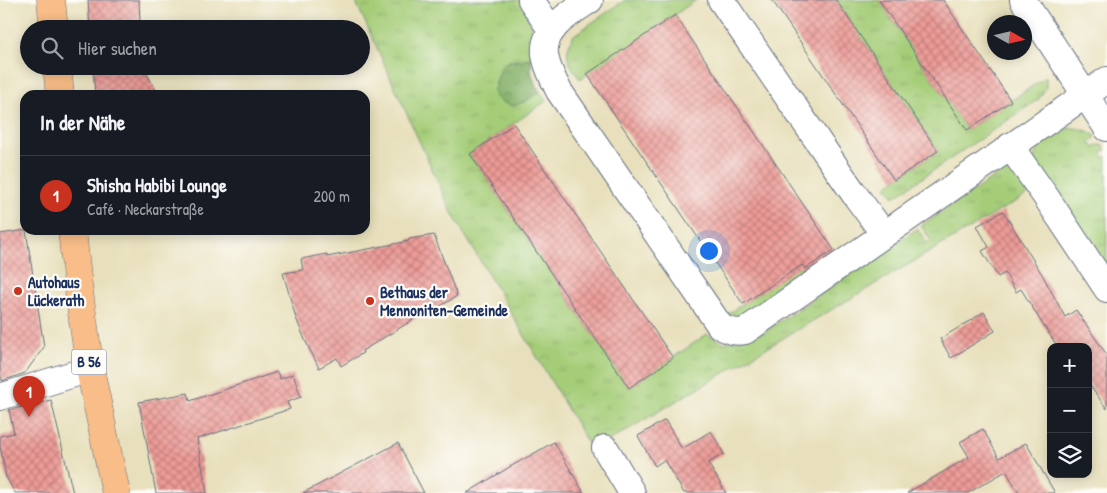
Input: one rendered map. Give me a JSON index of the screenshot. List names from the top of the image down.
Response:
{
  "streets": {
    "main road": ["B 56"]
  },
  "places": ["Autohaus Lückerath", "Bethaus der Mennoniten-Gemeinde"],
  "north": "right",
  "page": {
    "search": "Hier suchen",
    "heading": "In der Nähe",
    "list": [
      {
        "mark": "1",
        "name": "Shisha Habibi Lounge",
        "note": "Café · Neckarstraße",
        "value": "200 m"
      }
    ],
    "map_buttons": ["+", "−"],
    "pins": "1"
  }
}
